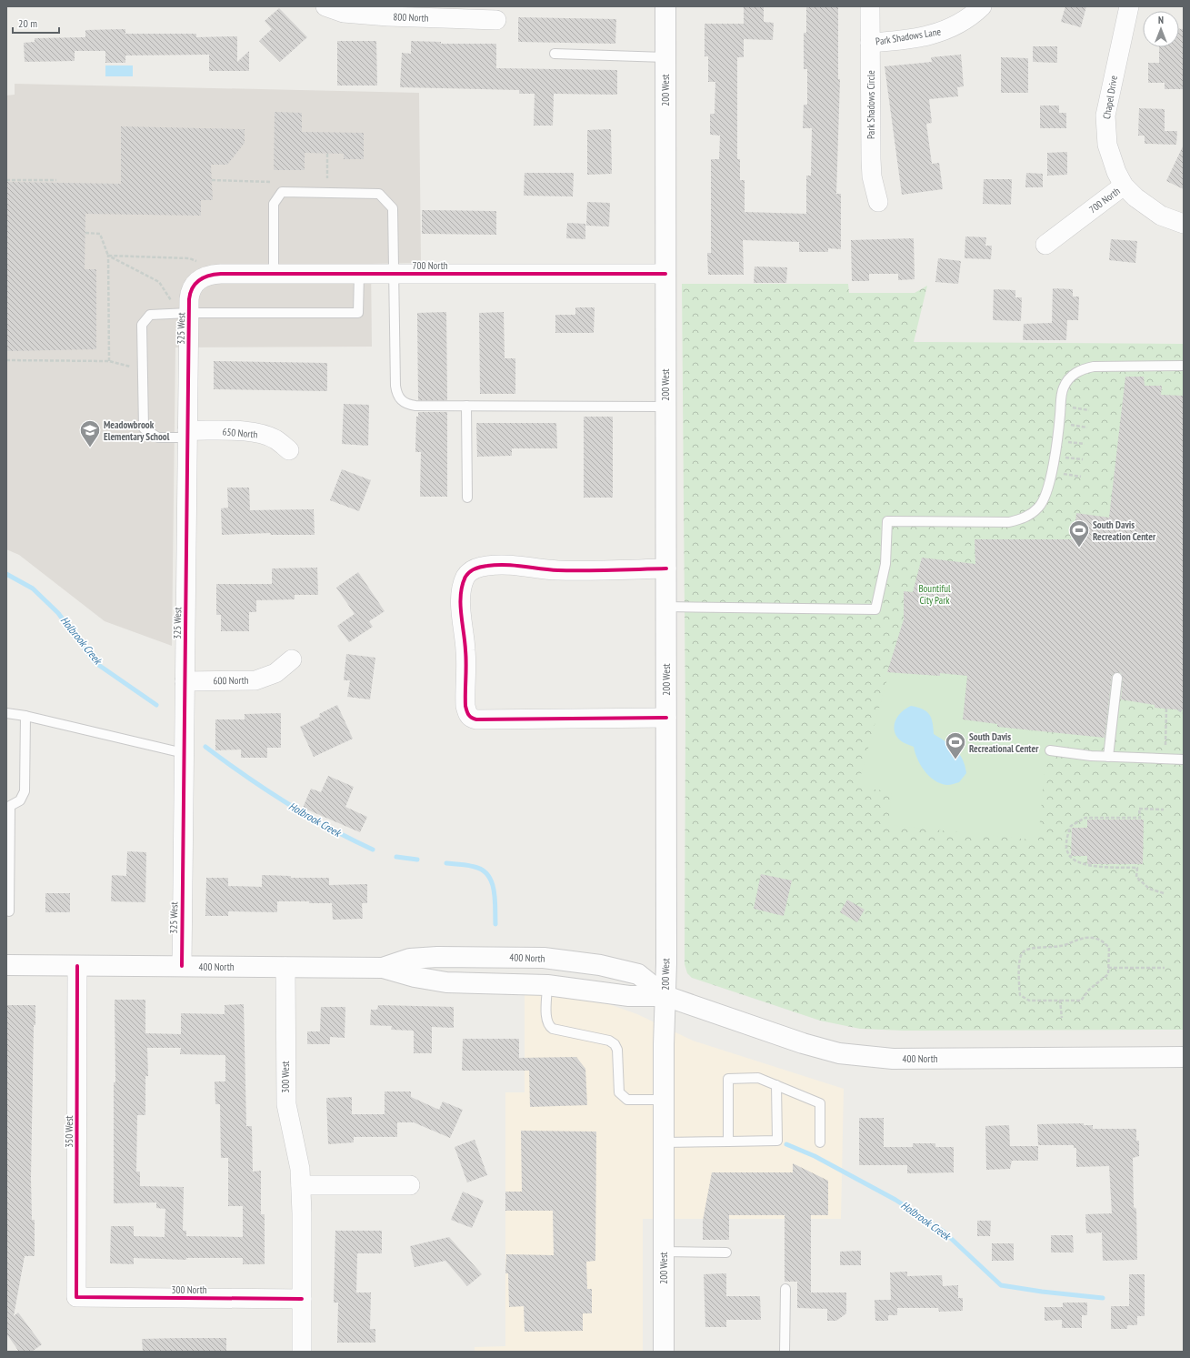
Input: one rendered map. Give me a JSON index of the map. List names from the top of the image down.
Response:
{
  "streets": {
    "main road": ["200 West", "400 North"],
    "street": [
      "800 North",
      "Park Shadows Lane",
      "Chapel Drive",
      "Park Shadows Circle",
      "700 North",
      "325 West",
      "650 North",
      "600 North",
      "300 West",
      "350 West",
      "300 North"
    ]
  },
  "crossings": [
    ["Park Shadows Lane", "Park Shadows Circle"],
    ["200 West", "700 North"],
    ["200 West", "400 North"],
    ["Chapel Drive", "700 North"],
    ["700 North", "325 West"],
    ["325 West", "650 North"],
    ["325 West", "600 North"],
    ["325 West", "400 North"],
    ["400 North", "300 West"],
    ["400 North", "350 West"],
    ["300 West", "300 North"],
    ["350 West", "300 North"]
  ],
  "water": ["Holbrook Creek"],
  "parks": ["Bountiful City Park"],
  "places": {
    "school or university": ["Meadowbrook Elementary School"],
    "sports": ["South Davis Recreation Center", "South Davis Recreational Center"]
  },
  "scale_bar": "20 m",
  "north": "top"
}
